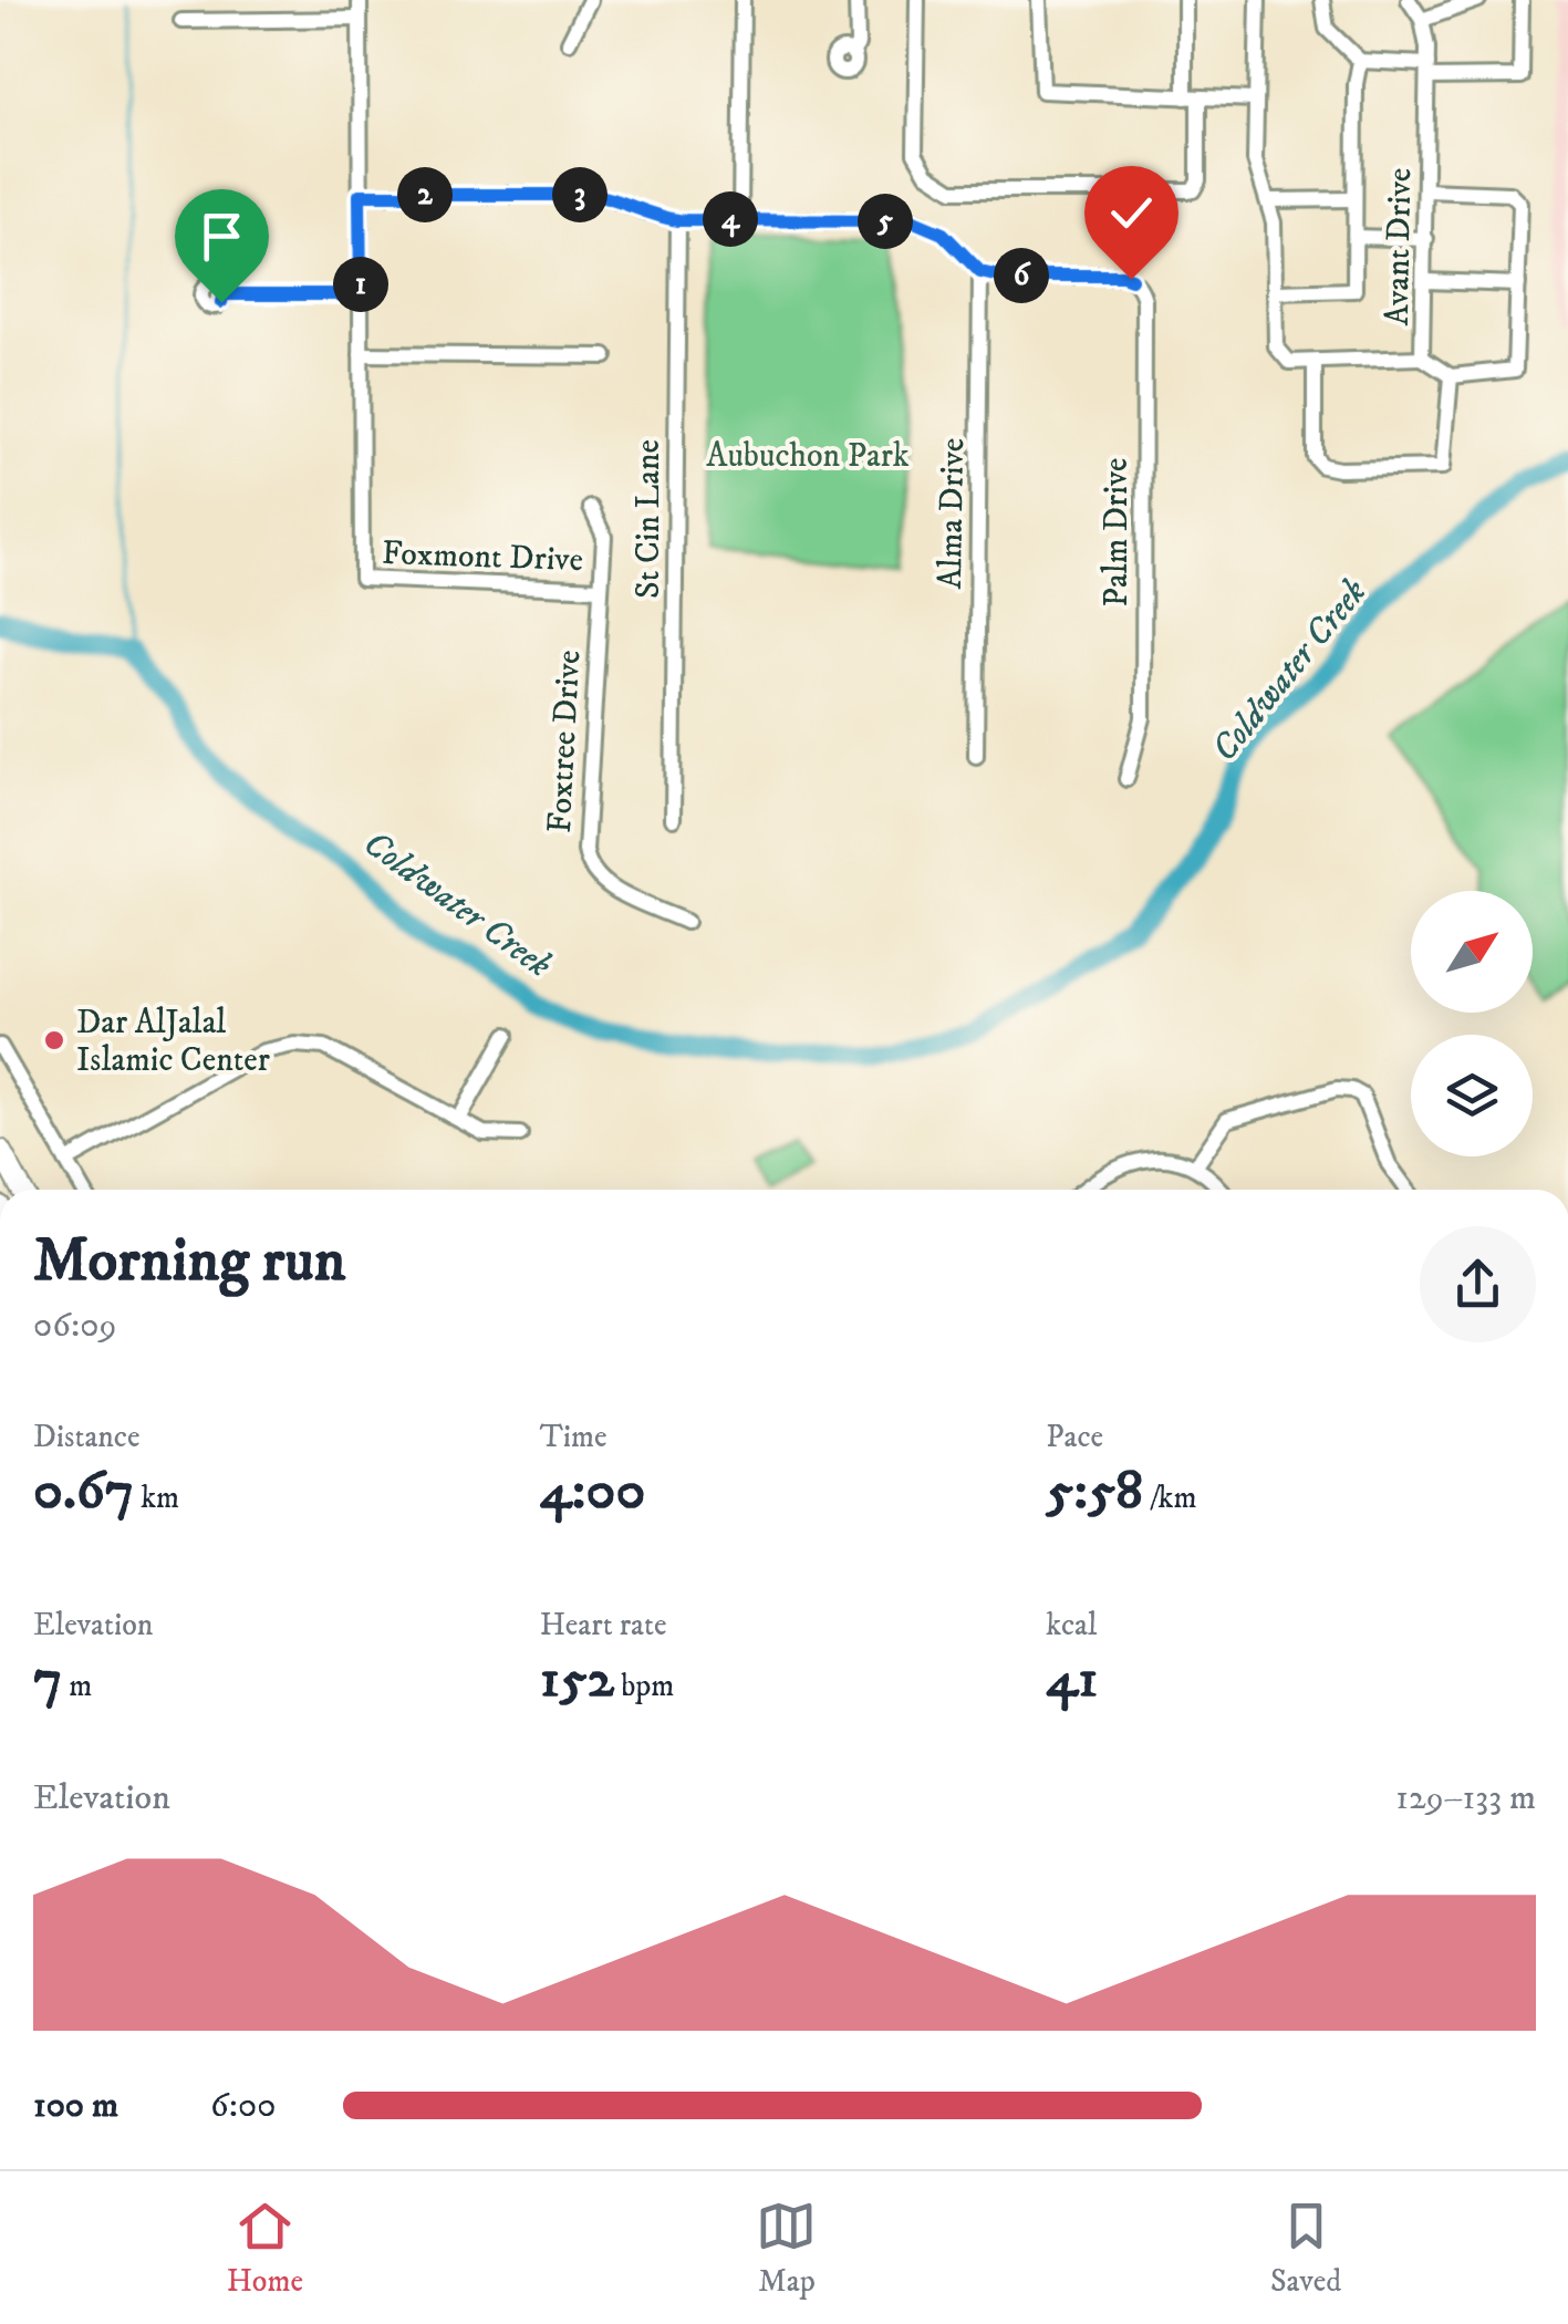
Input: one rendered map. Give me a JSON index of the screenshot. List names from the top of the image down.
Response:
{
  "streets": {
    "street": [
      "Avant Drive",
      "Alma Drive",
      "St Cin Lane",
      "Palm Drive",
      "Foxmont Drive",
      "Foxtree Drive"
    ]
  },
  "crossings": [
    ["Alma Drive", "Palm Drive"],
    ["Foxmont Drive", "Foxtree Drive"]
  ],
  "water": ["Coldwater Creek"],
  "parks": ["Aubuchon Park"],
  "places": ["Dar AlJalal Islamic Center"],
  "north": "top right",
  "page": {
    "pins": [
      "2",
      "3",
      "4",
      "5",
      "6",
      "1"
    ],
    "heading": ["Morning run", "06:09"],
    "stats": [
      ["Distance", "0.67 km"],
      ["Time", "4:00"],
      ["Pace", "5:58 /km"],
      ["Elevation", "7 m"],
      ["Heart rate", "152 bpm"],
      ["kcal", "41"]
    ],
    "chart": ["Elevation", "129–133 m"],
    "list": [
      {
        "name": "100 m",
        "note": "6:00"
      }
    ],
    "tabs": ["Home", "Map", "Saved"]
  }
}
